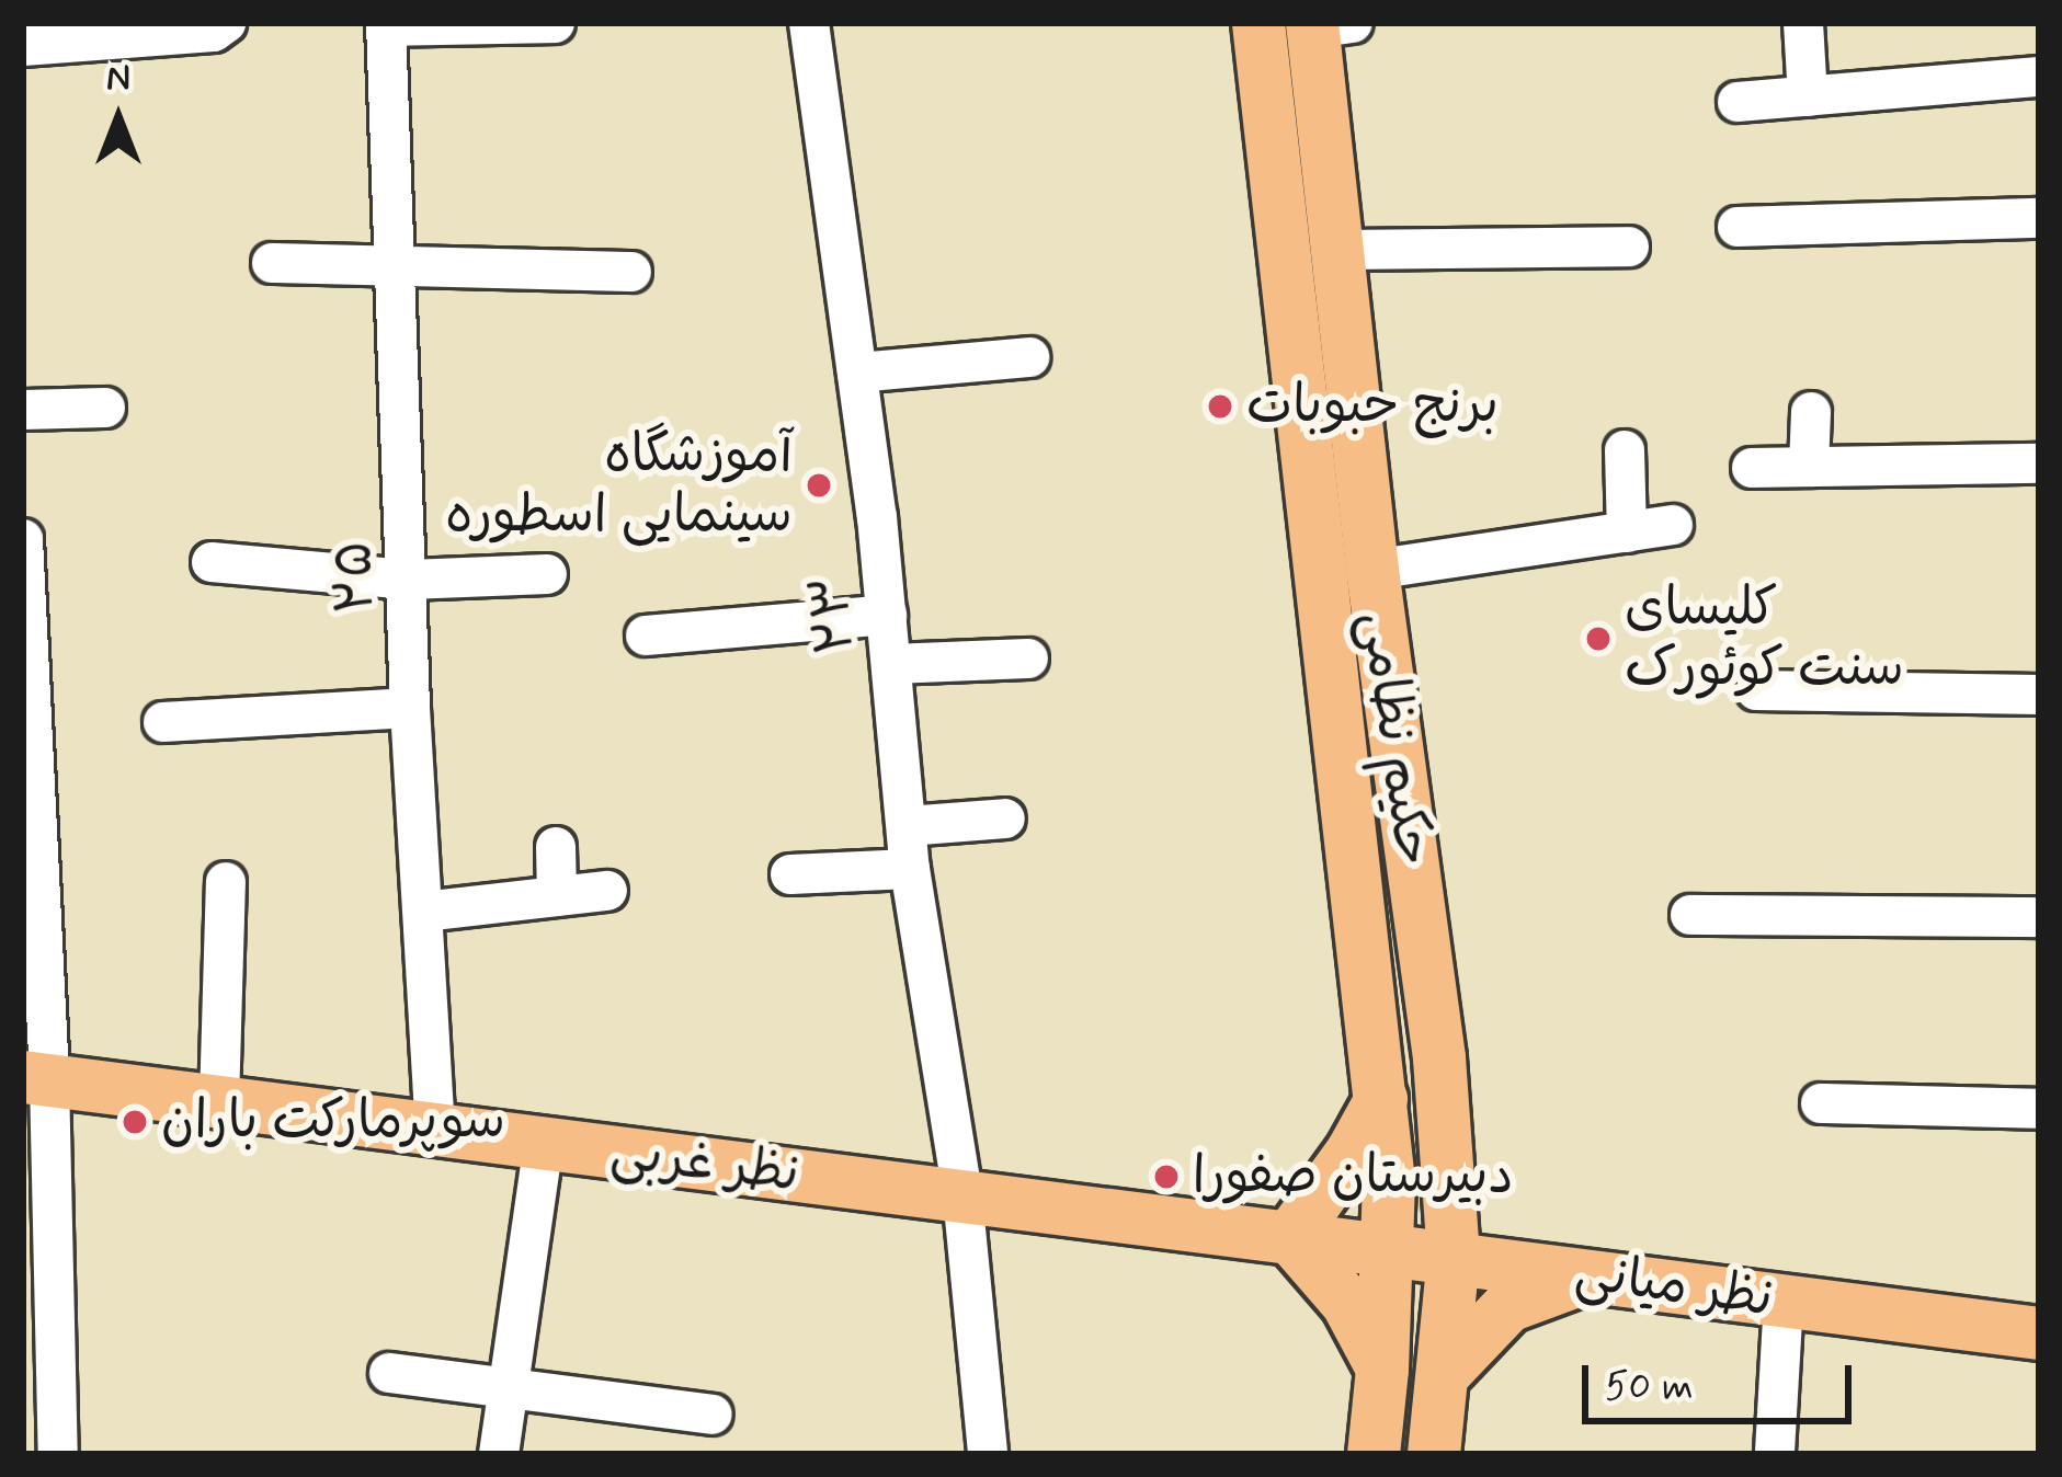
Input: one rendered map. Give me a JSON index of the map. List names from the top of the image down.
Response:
{
  "streets": {
    "main road": ["حکیم نظامی", "نظر غربی", "نظر میانی"],
    "street": ["۲۵", "۲۳"]
  },
  "crossings": [
    ["۲۵", "نظر غربی"],
    ["۲۳", "نظر غربی"],
    ["حکیم نظامی", "نظر غربی"],
    ["حکیم نظامی", "نظر میانی"],
    ["نظر غربی", "نظر میانی"]
  ],
  "places": [
    "برنج حبوبات",
    "آموزشگاه سینمایی اسطوره",
    "کلیسای سنت کوئورک",
    "سوپرمارکت باران",
    "دبیرستان صفورا"
  ],
  "scale_bar": "50 m",
  "north": "top"
}
